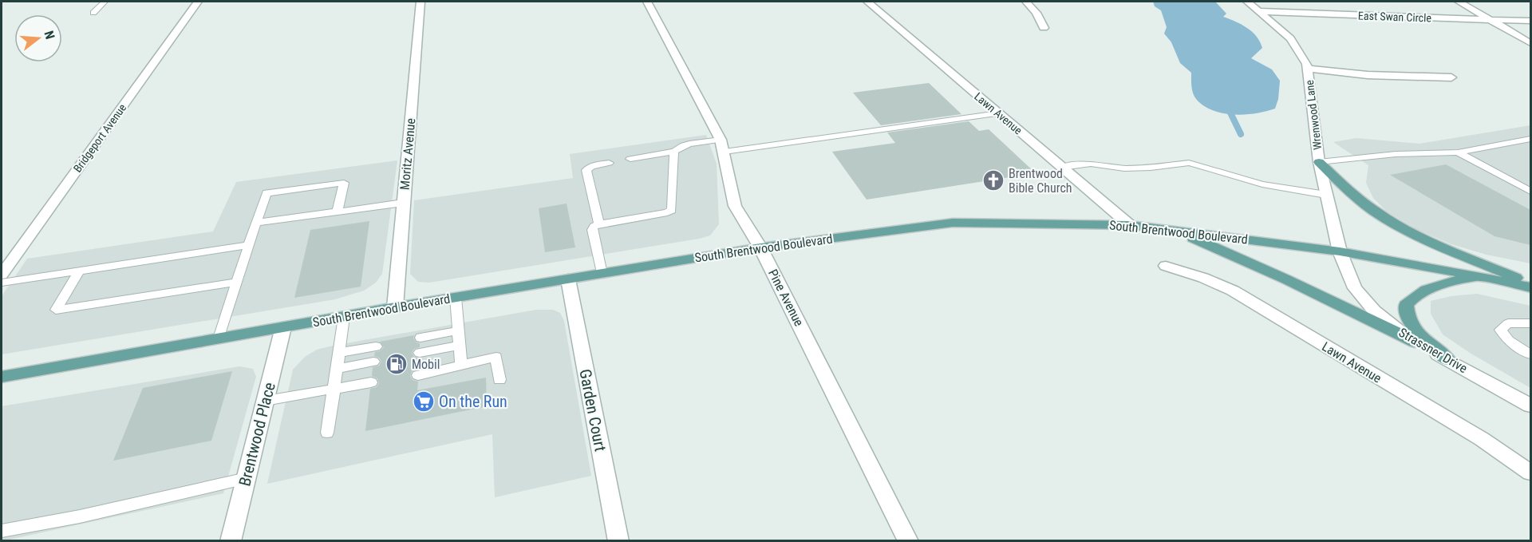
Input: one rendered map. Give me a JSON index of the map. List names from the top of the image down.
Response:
{
  "streets": {
    "main road": ["South Brentwood Boulevard"],
    "street": [
      "East Swan Circle",
      "Lawn Avenue",
      "Wrenwood Lane",
      "Bridgeport Avenue",
      "Moritz Avenue",
      "Pine Avenue",
      "Strassner Drive",
      "Garden Court",
      "Brentwood Place"
    ]
  },
  "crossings": [
    ["East Swan Circle", "Wrenwood Lane"],
    ["Lawn Avenue", "South Brentwood Boulevard"],
    ["Wrenwood Lane", "South Brentwood Boulevard"],
    ["Wrenwood Lane", "Strassner Drive"],
    ["Moritz Avenue", "South Brentwood Boulevard"],
    ["South Brentwood Boulevard", "Pine Avenue"],
    ["South Brentwood Boulevard", "Strassner Drive"],
    ["South Brentwood Boulevard", "Garden Court"],
    ["South Brentwood Boulevard", "Brentwood Place"]
  ],
  "places": {
    "church": ["Brentwood Bible Church"],
    "fuel station": ["Mobil"],
    "supermarket": ["On the Run"]
  },
  "north": "right"
}
